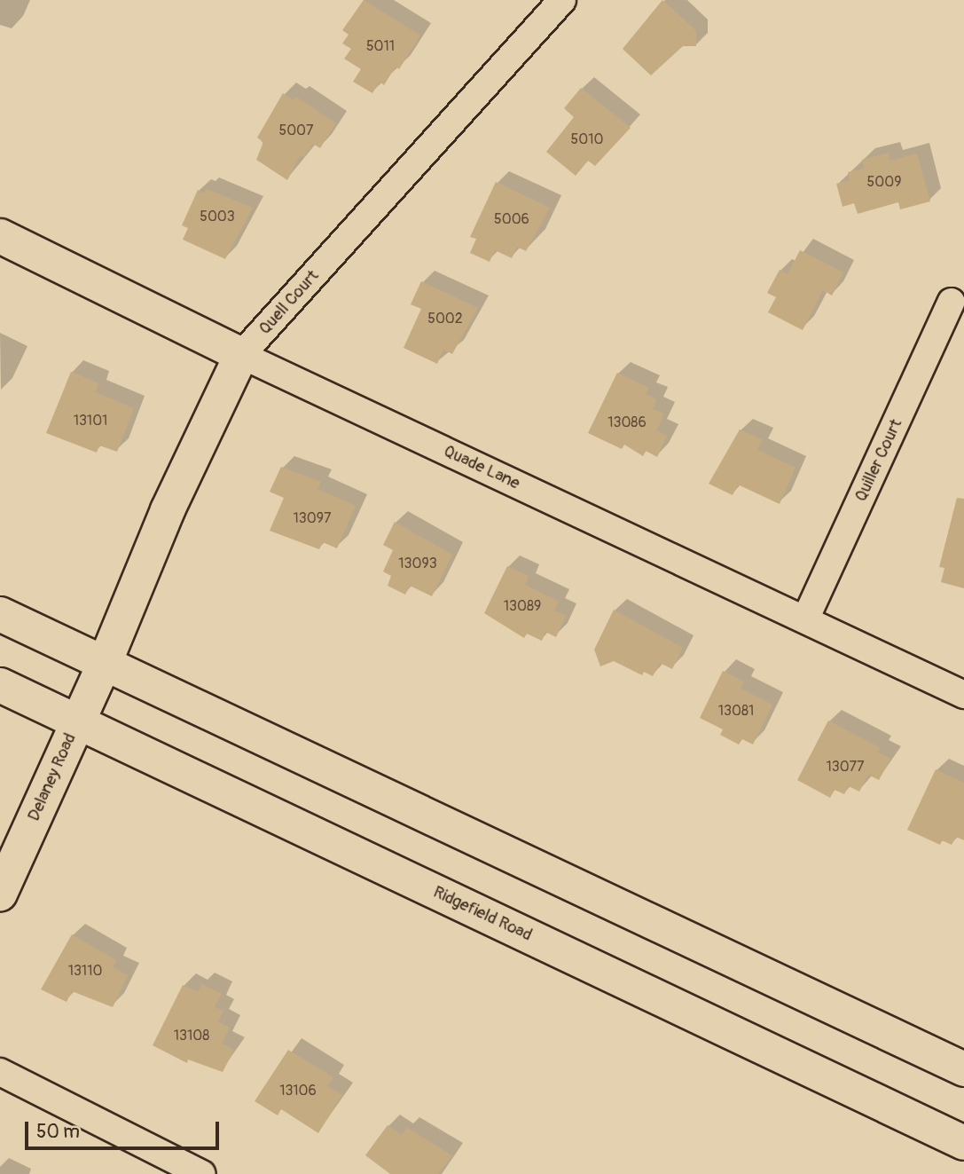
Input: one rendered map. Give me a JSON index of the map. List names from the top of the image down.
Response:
{
  "streets": {
    "main road": [
      "Quell Court",
      "Quade Lane",
      "Delaney Road",
      "Ridgefield Road"
    ],
    "street": ["Quiller Court"]
  },
  "crossings": [
    ["Quell Court", "Quade Lane"],
    ["Quell Court", "Delaney Road"],
    ["Quiller Court", "Quade Lane"],
    ["Delaney Road", "Ridgefield Road"]
  ],
  "house_numbers": [
    "5011",
    "5007",
    "5010",
    "5009",
    "5003",
    "5006",
    "5002",
    "13101",
    "13086",
    "13097",
    "13093",
    "13089",
    "13081",
    "13077",
    "13110",
    "13108",
    "13106"
  ],
  "scale_bar": "50 m"
}
